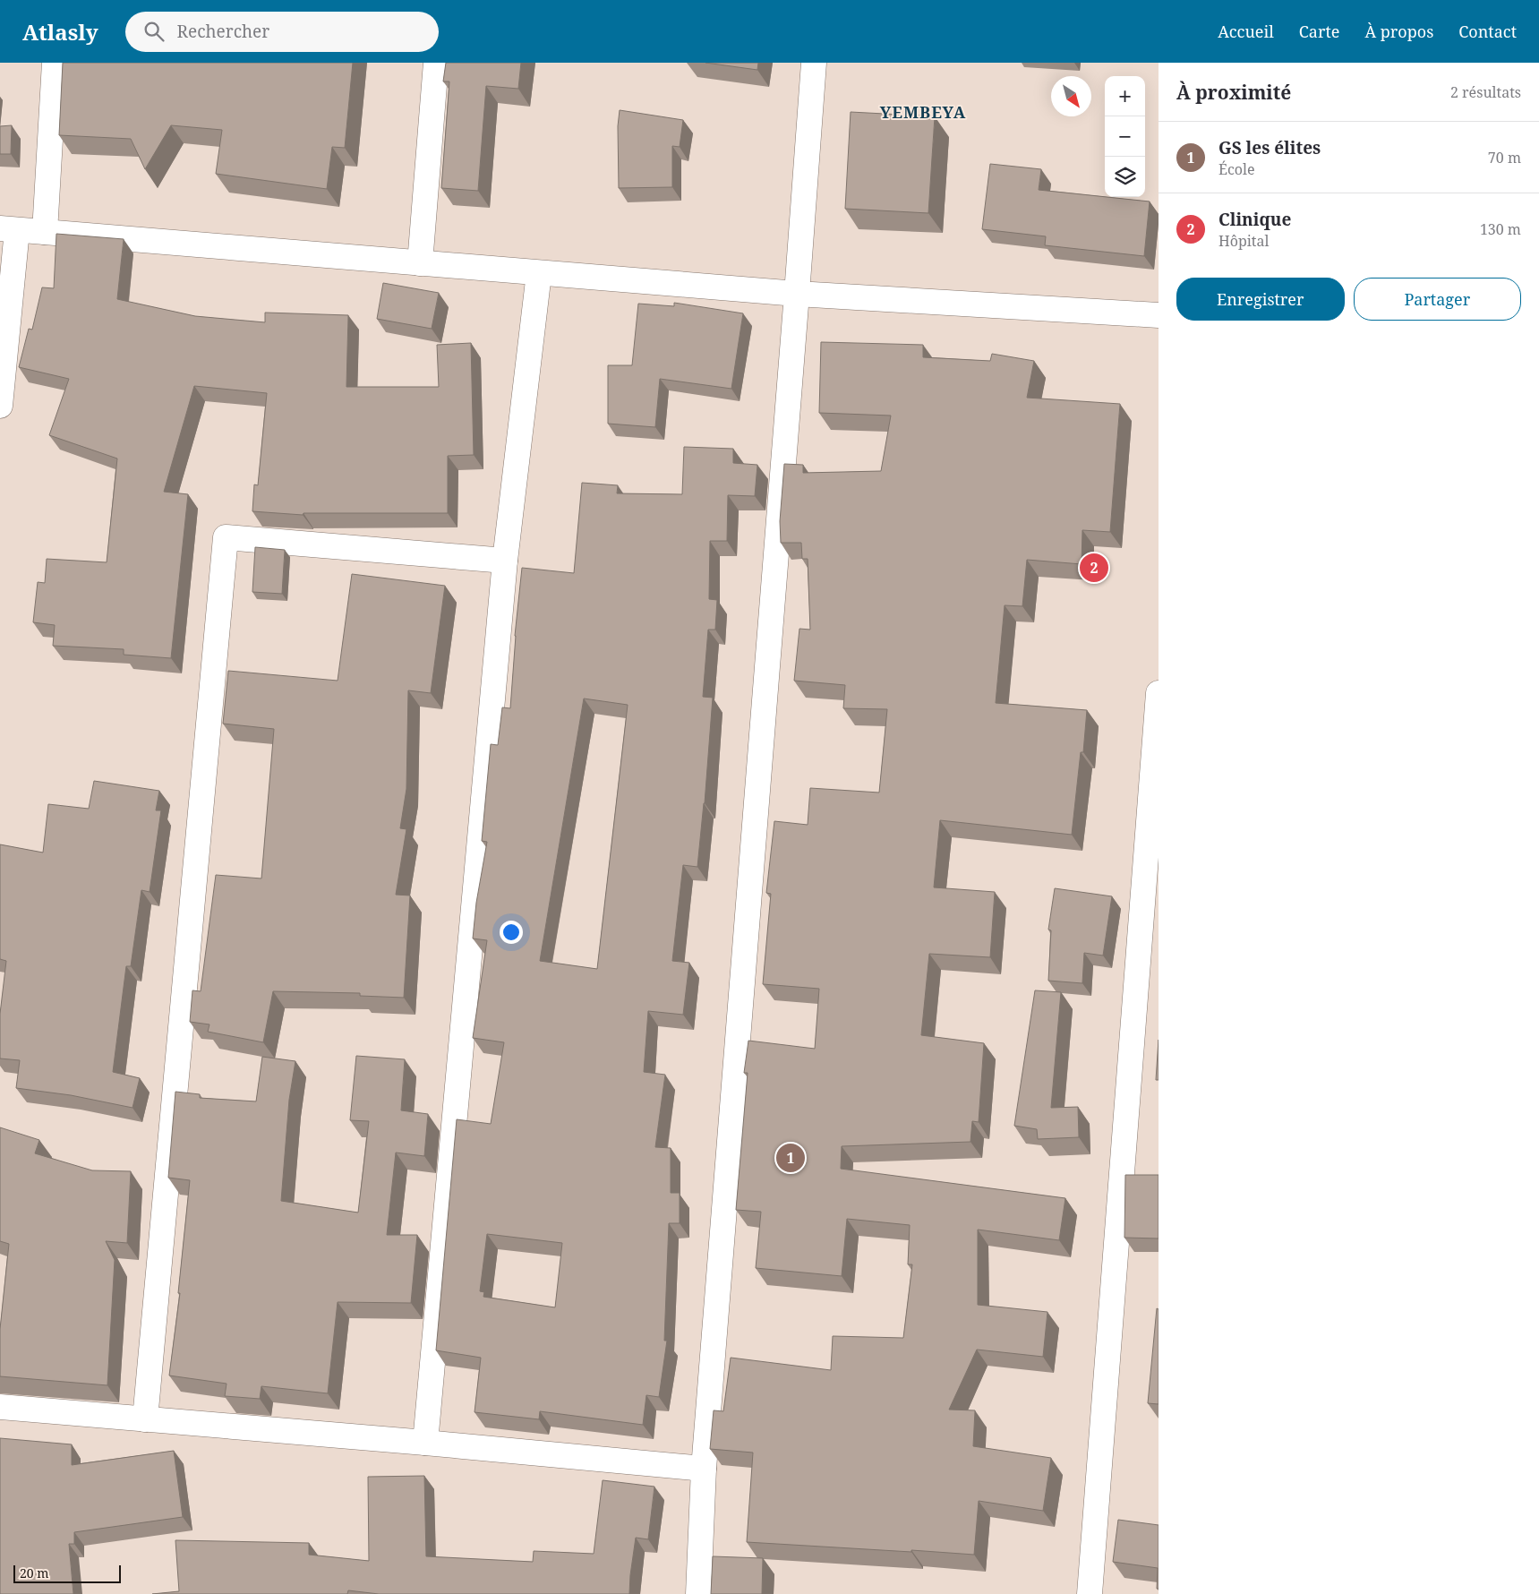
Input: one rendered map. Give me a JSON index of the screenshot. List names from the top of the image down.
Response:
{
  "districts": ["YEMBEYA"],
  "scale_bar": "20 m",
  "north": "bottom right",
  "page": {
    "header": "Atlasly",
    "search": "Rechercher",
    "nav": [
      "Accueil",
      "Carte",
      "À propos",
      "Contact"
    ],
    "heading": ["À proximité", "2 résultats"],
    "map_buttons": ["+", "−"],
    "list": [
      {
        "mark": "1",
        "name": "GS les élites",
        "note": "École",
        "value": "70 m"
      },
      {
        "mark": "2",
        "name": "Clinique",
        "note": "Hôpital",
        "value": "130 m"
      }
    ],
    "buttons": ["Enregistrer", "Partager"],
    "pins": ["2", "1"],
    "scale": "20 m"
  }
}
